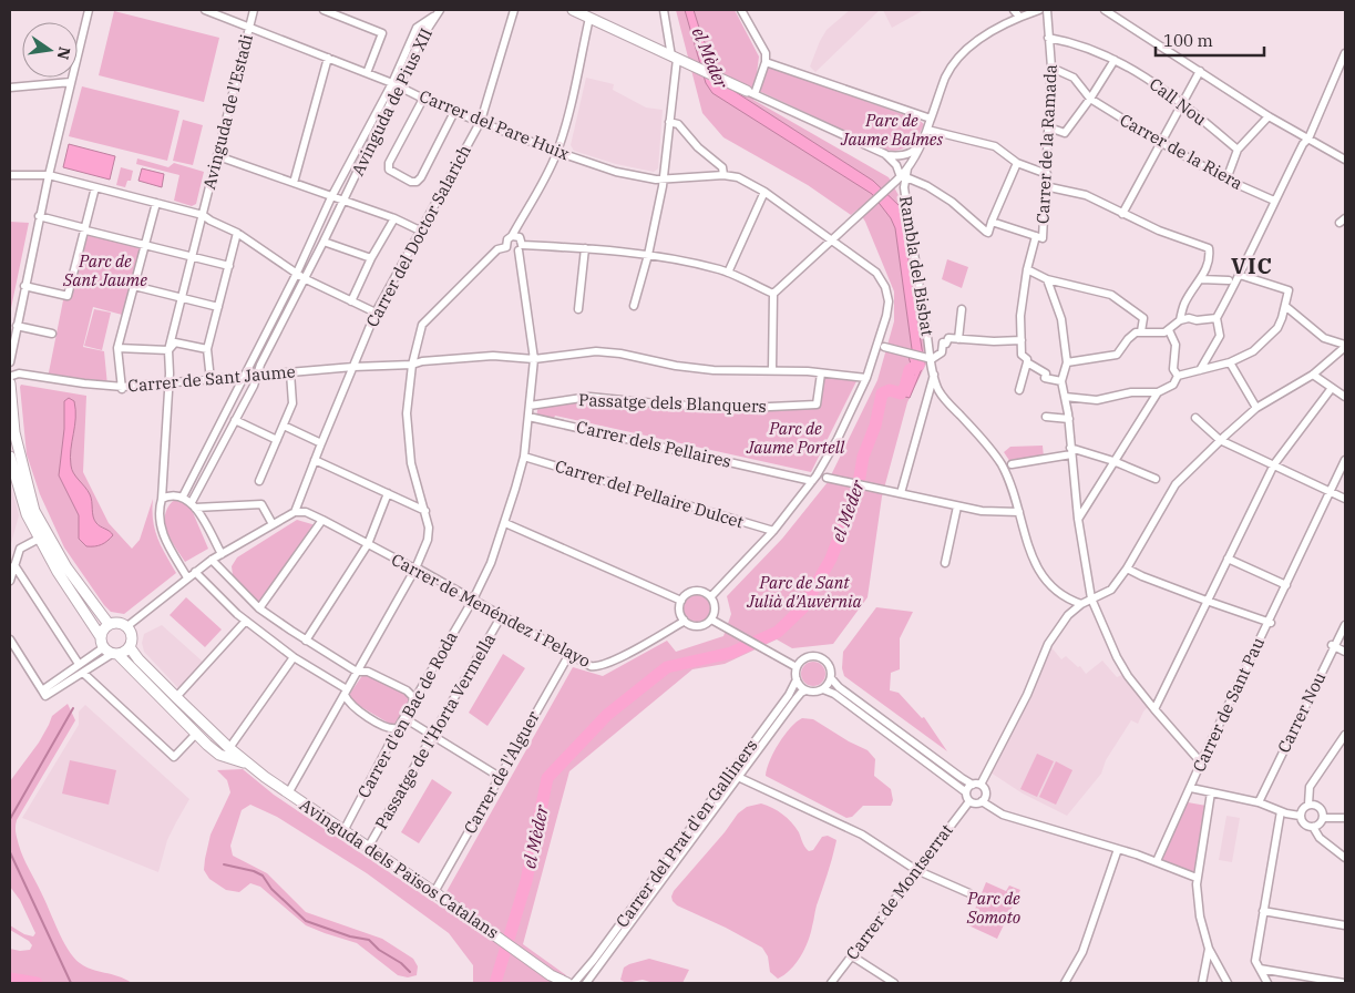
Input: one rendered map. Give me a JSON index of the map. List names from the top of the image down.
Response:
{
  "streets": {
    "street": [
      "Avinguda de Pius XII",
      "Call Nou",
      "Avinguda de l'Estadi",
      "Carrer del Pare Huix",
      "Carrer de la Ramada",
      "Carrer de la Riera",
      "Carrer del Doctor Salarich",
      "Rambla del Bisbat",
      "Carrer de Sant Jaume",
      "Passatge dels Blanquers",
      "Carrer dels Pellaires",
      "Carrer del Pellaire Dulcet",
      "Carrer de Menéndez i Pelayo",
      "Carrer de Sant Pau",
      "Carrer Nou",
      "Carrer d'en Bac de Roda",
      "Passatge de l'Horta Vermella",
      "Carrer de l'Alguer",
      "Carrer del Prat d'en Galliners",
      "Avinguda dels Països Catalans",
      "Carrer de Montserrat"
    ]
  },
  "crossings": [
    ["Avinguda de Pius XII", "Carrer del Pare Huix"],
    ["Avinguda de Pius XII", "Carrer de Sant Jaume"],
    ["Call Nou", "Carrer de la Ramada"],
    ["Avinguda de l'Estadi", "Carrer del Pare Huix"],
    ["Avinguda de l'Estadi", "Carrer de Sant Jaume"],
    ["Carrer del Pare Huix", "Carrer del Doctor Salarich"],
    ["Carrer de la Ramada", "Carrer de la Riera"],
    ["Carrer del Doctor Salarich", "Carrer de Sant Jaume"],
    ["Carrer del Doctor Salarich", "Carrer de Menéndez i Pelayo"],
    ["Carrer de Sant Jaume", "Passatge dels Blanquers"],
    ["Carrer de Sant Jaume", "Carrer d'en Bac de Roda"],
    ["Passatge dels Blanquers", "Carrer d'en Bac de Roda"],
    ["Carrer dels Pellaires", "Carrer d'en Bac de Roda"],
    ["Carrer del Pellaire Dulcet", "Carrer d'en Bac de Roda"],
    ["Carrer de Menéndez i Pelayo", "Carrer d'en Bac de Roda"],
    ["Carrer de Menéndez i Pelayo", "Passatge de l'Horta Vermella"],
    ["Carrer de Menéndez i Pelayo", "Carrer de l'Alguer"],
    ["Carrer d'en Bac de Roda", "Avinguda dels Països Catalans"],
    ["Passatge de l'Horta Vermella", "Avinguda dels Països Catalans"],
    ["Carrer de l'Alguer", "Avinguda dels Països Catalans"]
  ],
  "districts": ["VIC"],
  "water": ["el Mèder"],
  "parks": [
    "Parc de Jaume Balmes",
    "Parc de Sant Jaume",
    "Parc de Jaume Portell",
    "Parc de Sant Julià d'Auvèrnia",
    "Parc de Somoto"
  ],
  "scale_bar": "100 m",
  "north": "right"
}
